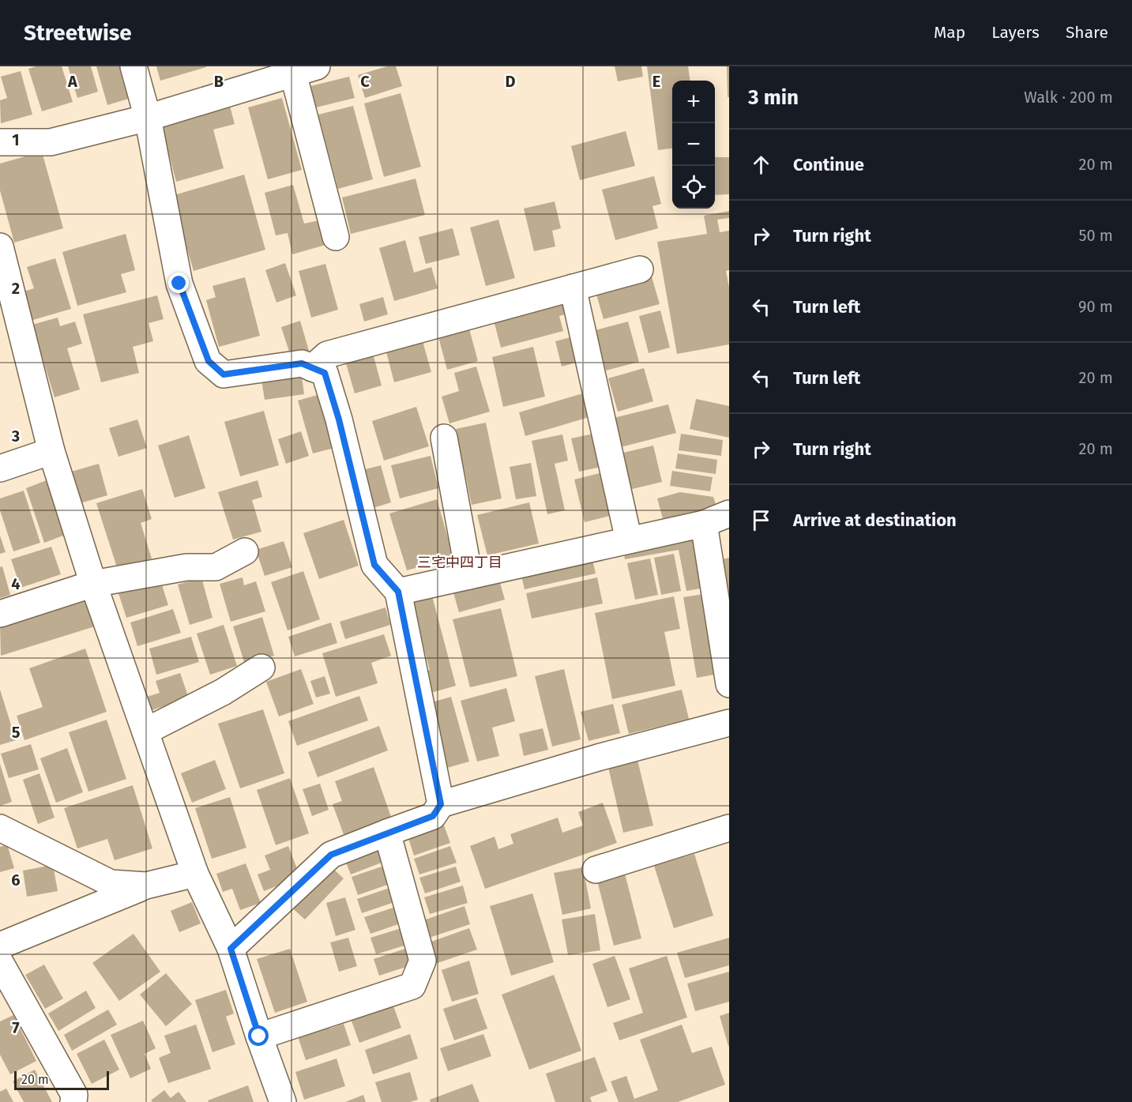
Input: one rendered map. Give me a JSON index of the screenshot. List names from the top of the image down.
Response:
{
  "districts": ["三宅中四丁目"],
  "scale_bar": "20 m",
  "page": {
    "header": "Streetwise",
    "nav": ["Map", "Layers", "Share"],
    "heading": ["3 min", "Walk · 200 m"],
    "map_buttons": ["+", "−"],
    "list": [
      ["Continue", "20 m"],
      ["Turn right", "50 m"],
      ["Turn left", "90 m"],
      ["Turn left", "20 m"],
      ["Turn right", "20 m"],
      "Arrive at destination"
    ],
    "scale": "20 m"
  },
  "grid": {
    "columns": [
      "A",
      "B",
      "C",
      "D",
      "E"
    ],
    "rows": [
      "1",
      "2",
      "3",
      "4",
      "5",
      "6",
      "7"
    ]
  }
}
